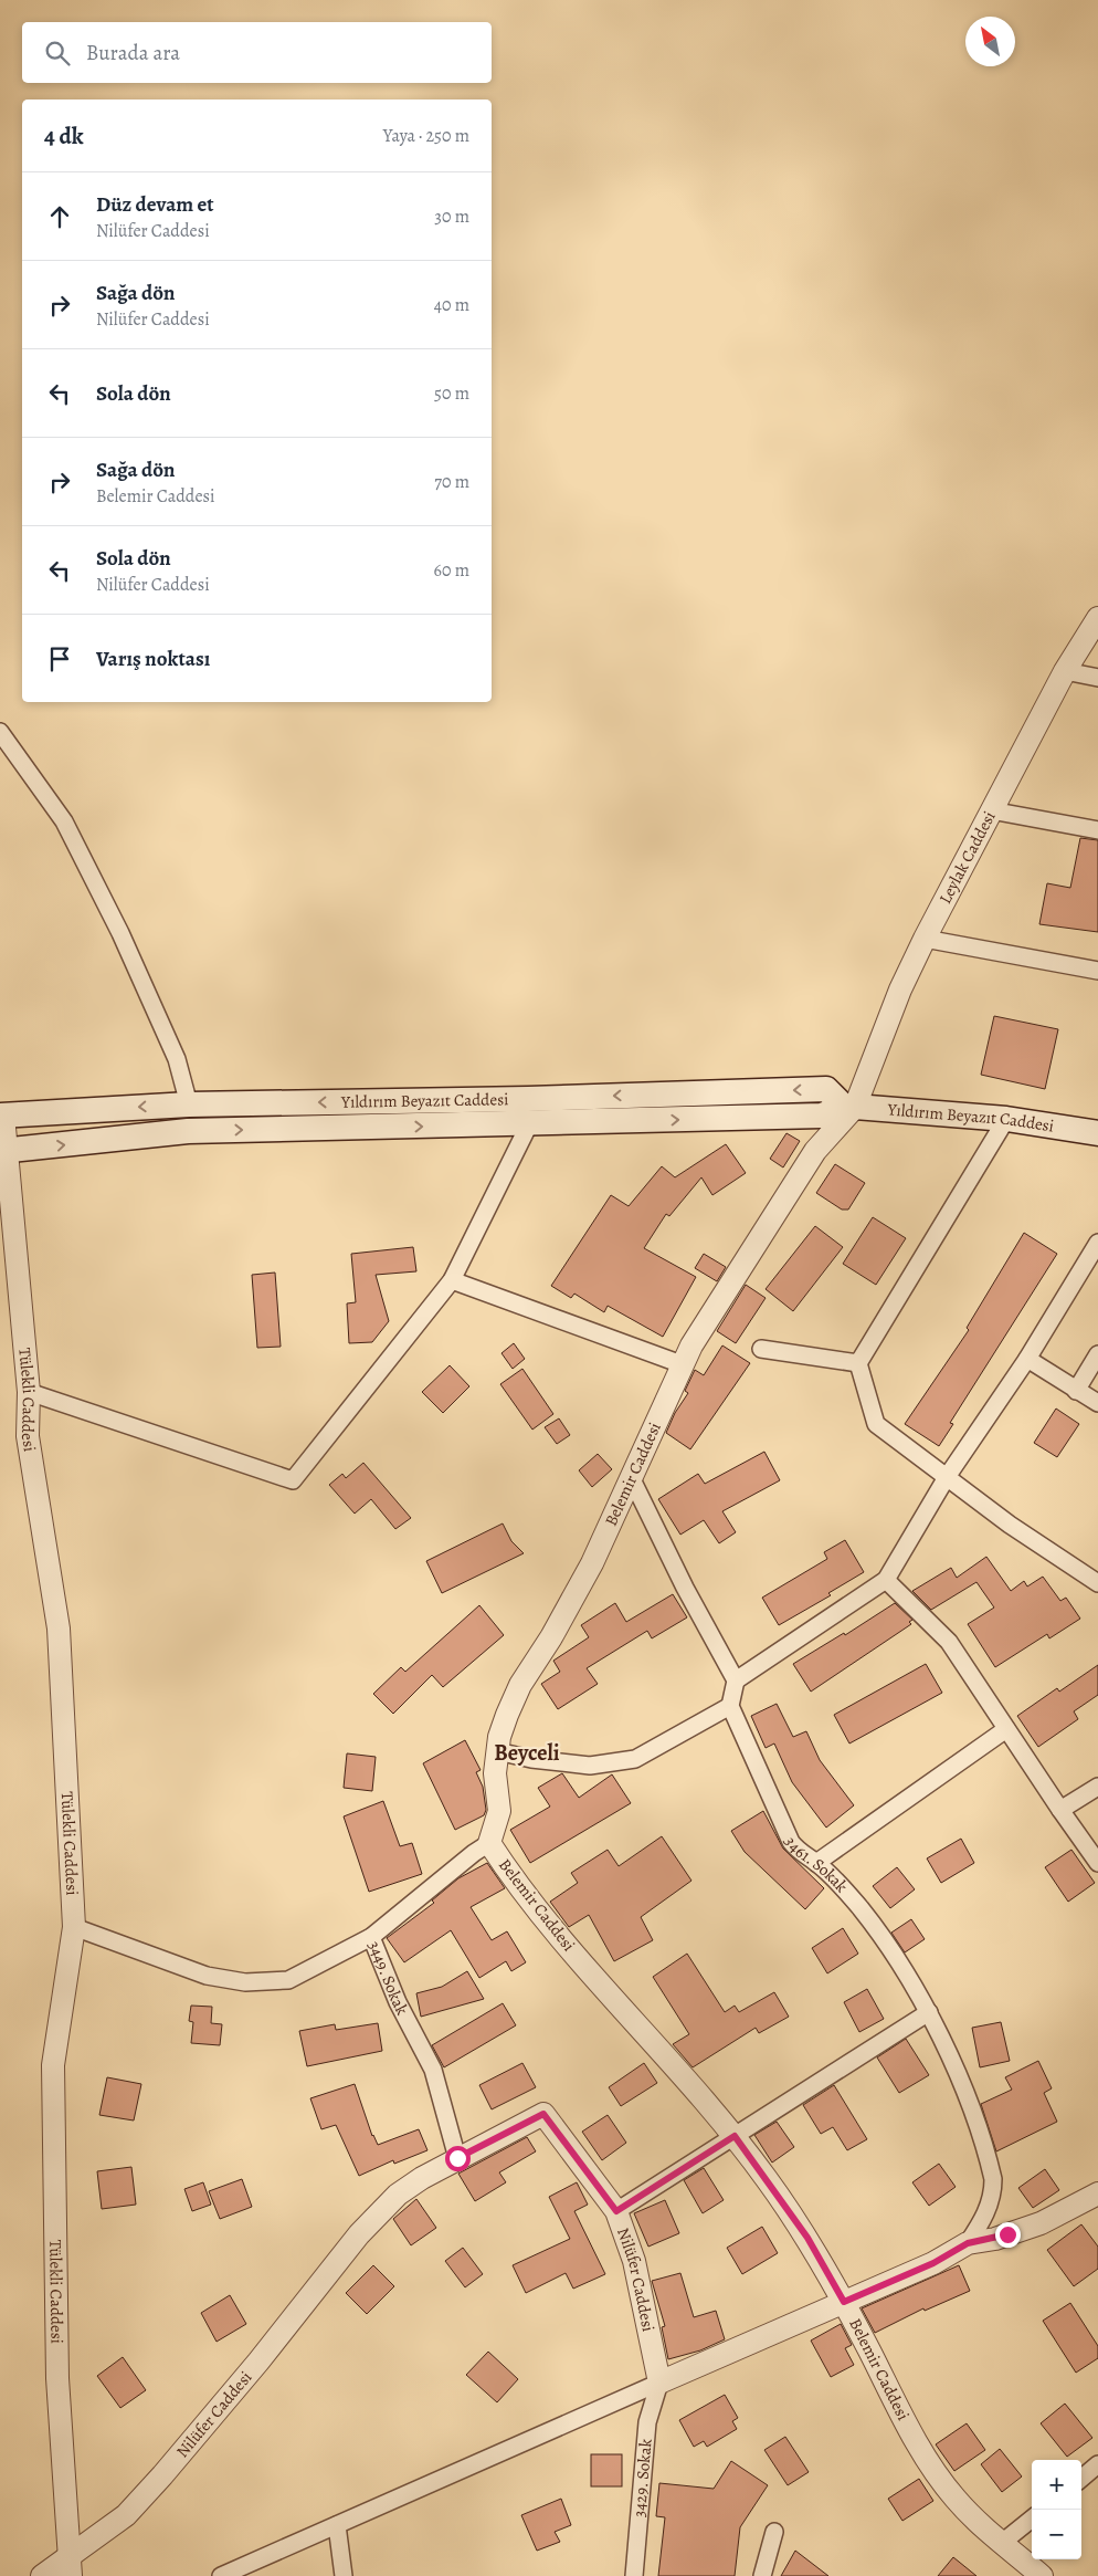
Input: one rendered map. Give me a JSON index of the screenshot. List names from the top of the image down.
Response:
{
  "streets": {
    "main road": ["Yıldırım Beyazıt Caddesi"],
    "street": [
      "Leylak Caddesi",
      "Tülekli Caddesi",
      "Belemir Caddesi",
      "3461. Sokak",
      "3449. Sokak",
      "Nilüfer Caddesi",
      "3429. Sokak"
    ]
  },
  "crossings": [
    ["Leylak Caddesi", "Yıldırım Beyazıt Caddesi"],
    ["Leylak Caddesi", "Belemir Caddesi"],
    ["Yıldırım Beyazıt Caddesi", "Tülekli Caddesi"],
    ["Yıldırım Beyazıt Caddesi", "Belemir Caddesi"],
    ["Tülekli Caddesi", "Nilüfer Caddesi"],
    ["Belemir Caddesi", "3449. Sokak"],
    ["3449. Sokak", "Nilüfer Caddesi"],
    ["Nilüfer Caddesi", "3429. Sokak"]
  ],
  "districts": ["Beyceli"],
  "north": "top left",
  "page": {
    "search": "Burada ara",
    "heading": ["4 dk", "Yaya · 250 m"],
    "list": [
      ["Düz devam et", "Nilüfer Caddesi", "30 m"],
      ["Sağa dön", "Nilüfer Caddesi", "40 m"],
      ["Sola dön", "50 m"],
      ["Sağa dön", "Belemir Caddesi", "70 m"],
      ["Sola dön", "Nilüfer Caddesi", "60 m"],
      "Varış noktası"
    ],
    "map_buttons": ["+", "−"]
  }
}
